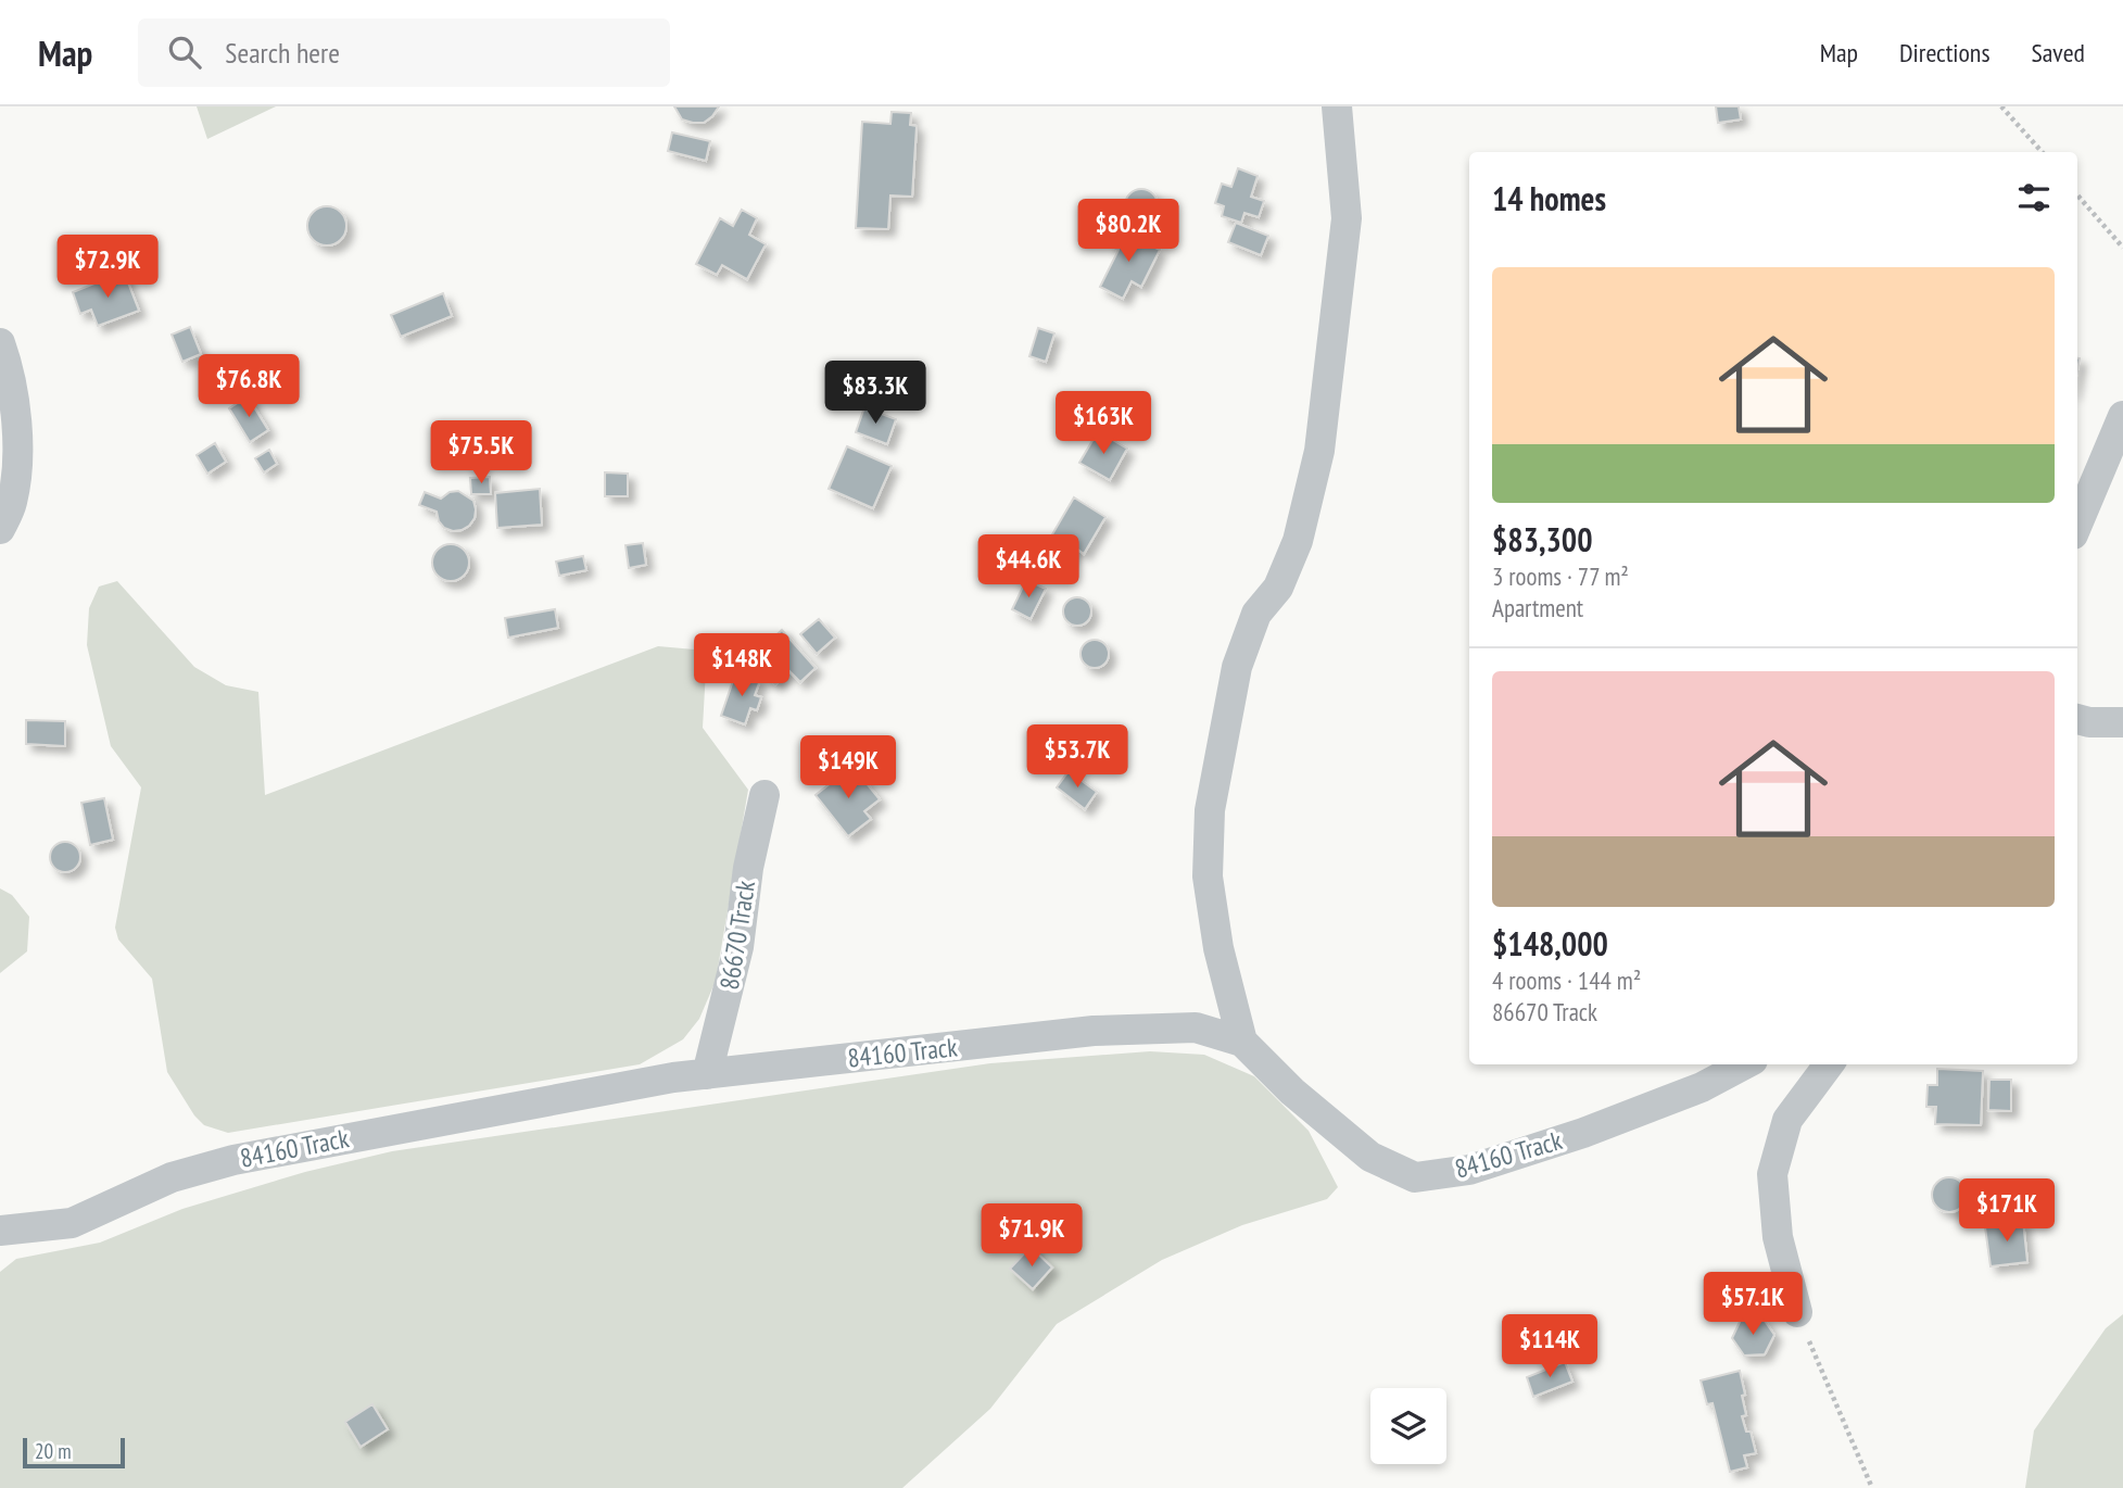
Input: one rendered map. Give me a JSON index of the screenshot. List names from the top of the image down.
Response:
{
  "streets": {
    "street": ["86670 Track", "84160 Track"]
  },
  "crossings": [
    ["86670 Track", "84160 Track"]
  ],
  "scale_bar": "20 m",
  "page": {
    "header": "Map",
    "search": "Search here",
    "nav": ["Map", "Directions", "Saved"],
    "heading": "14 homes",
    "price": [
      "$80.2K",
      "$72.9K",
      "$76.8K",
      "$83.3K",
      "$163K",
      "$75.5K",
      "$44.6K",
      "$148K",
      "$53.7K",
      "$149K",
      "$171K",
      "$71.9K",
      "$57.1K",
      "$114K"
    ],
    "list": [
      {
        "name": "$83,300",
        "note": "3 rooms · 77 m² · Apartment"
      },
      {
        "name": "$148,000",
        "note": "4 rooms · 144 m² · 86670 Track"
      }
    ],
    "scale": "20 m"
  }
}
